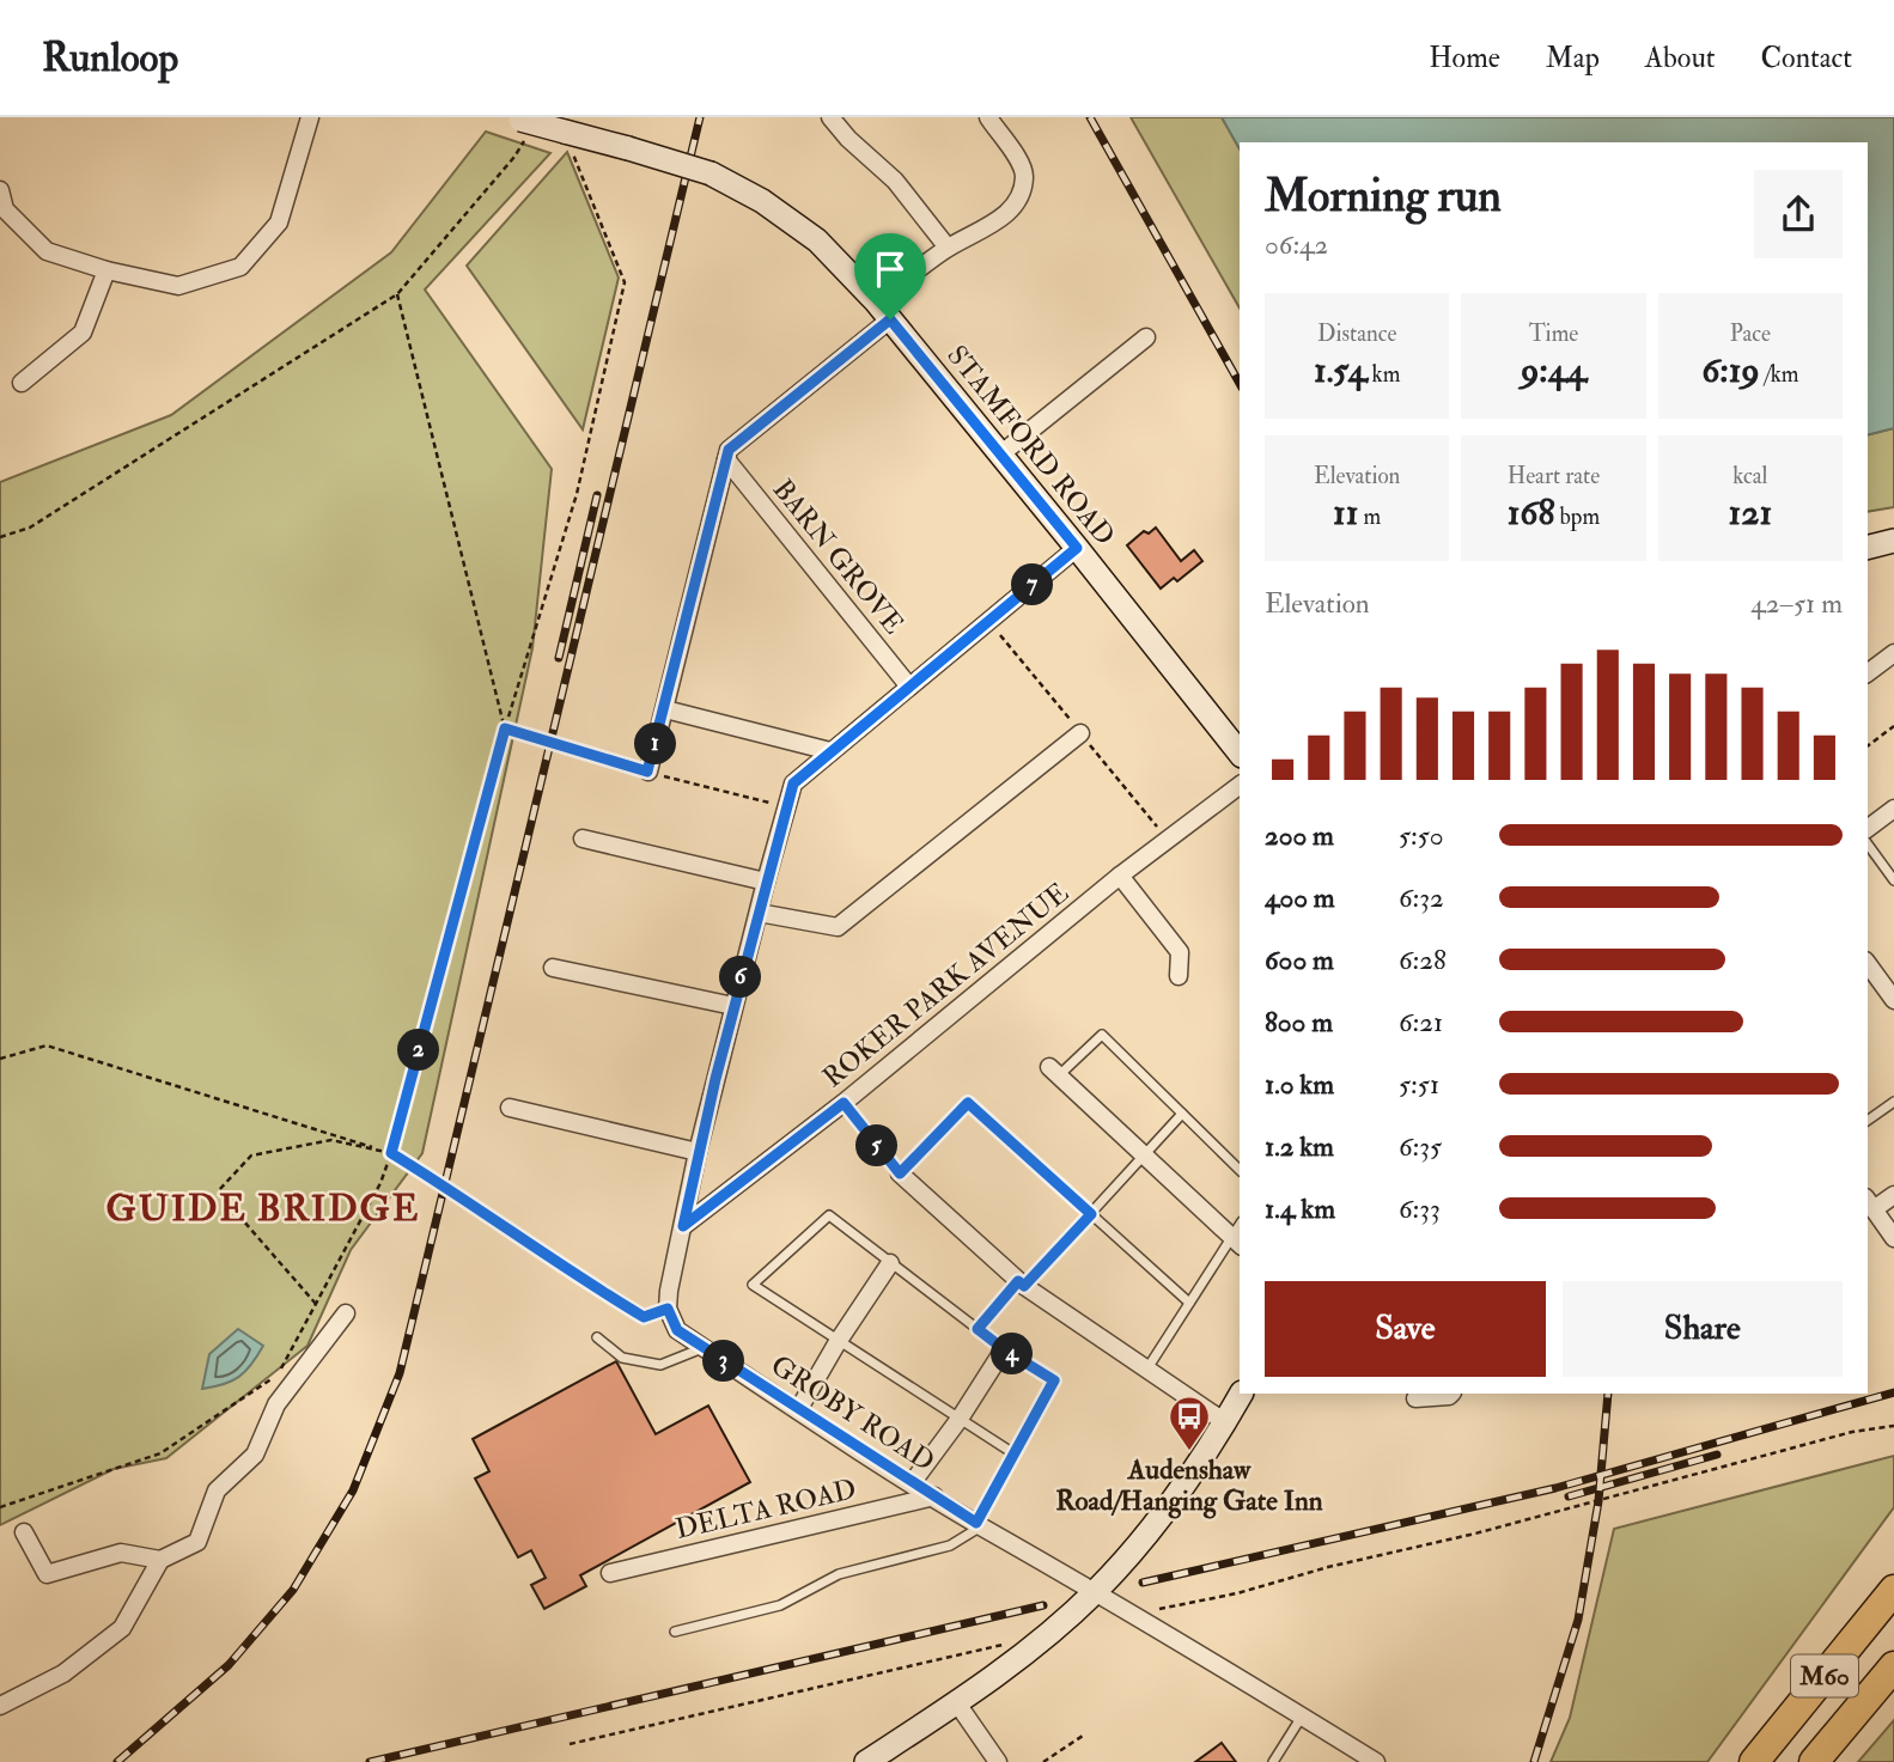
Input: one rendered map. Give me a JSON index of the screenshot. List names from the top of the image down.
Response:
{
  "streets": {
    "highway": ["M60"],
    "street": [
      "STAMFORD ROAD",
      "BARN GROVE",
      "ROKER PARK AVENUE",
      "GROBY ROAD",
      "DELTA ROAD"
    ]
  },
  "crossings": [
    ["GROBY ROAD", "DELTA ROAD"]
  ],
  "districts": ["GUIDE BRIDGE"],
  "places": {
    "bus stop": ["Audenshaw Road/Hanging Gate Inn"]
  },
  "page": {
    "header": "Runloop",
    "nav": [
      "Home",
      "Map",
      "About",
      "Contact"
    ],
    "heading": ["Morning run", "06:42"],
    "stats": [
      ["Distance", "1.54 km"],
      ["Time", "9:44"],
      ["Pace", "6:19 /km"],
      ["Elevation", "11 m"],
      ["Heart rate", "168 bpm"],
      ["kcal", "121"]
    ],
    "pins": [
      "7",
      "1",
      "6",
      "2",
      "5",
      "4",
      "3"
    ],
    "chart": ["Elevation", "42–51 m"],
    "list": [
      {
        "name": "200 m",
        "note": "5:50"
      },
      {
        "name": "400 m",
        "note": "6:32"
      },
      {
        "name": "600 m",
        "note": "6:28"
      },
      {
        "name": "800 m",
        "note": "6:21"
      },
      {
        "name": "1.0 km",
        "note": "5:51"
      },
      {
        "name": "1.2 km",
        "note": "6:35"
      },
      {
        "name": "1.4 km",
        "note": "6:33"
      }
    ],
    "buttons": ["Save", "Share"]
  }
}
